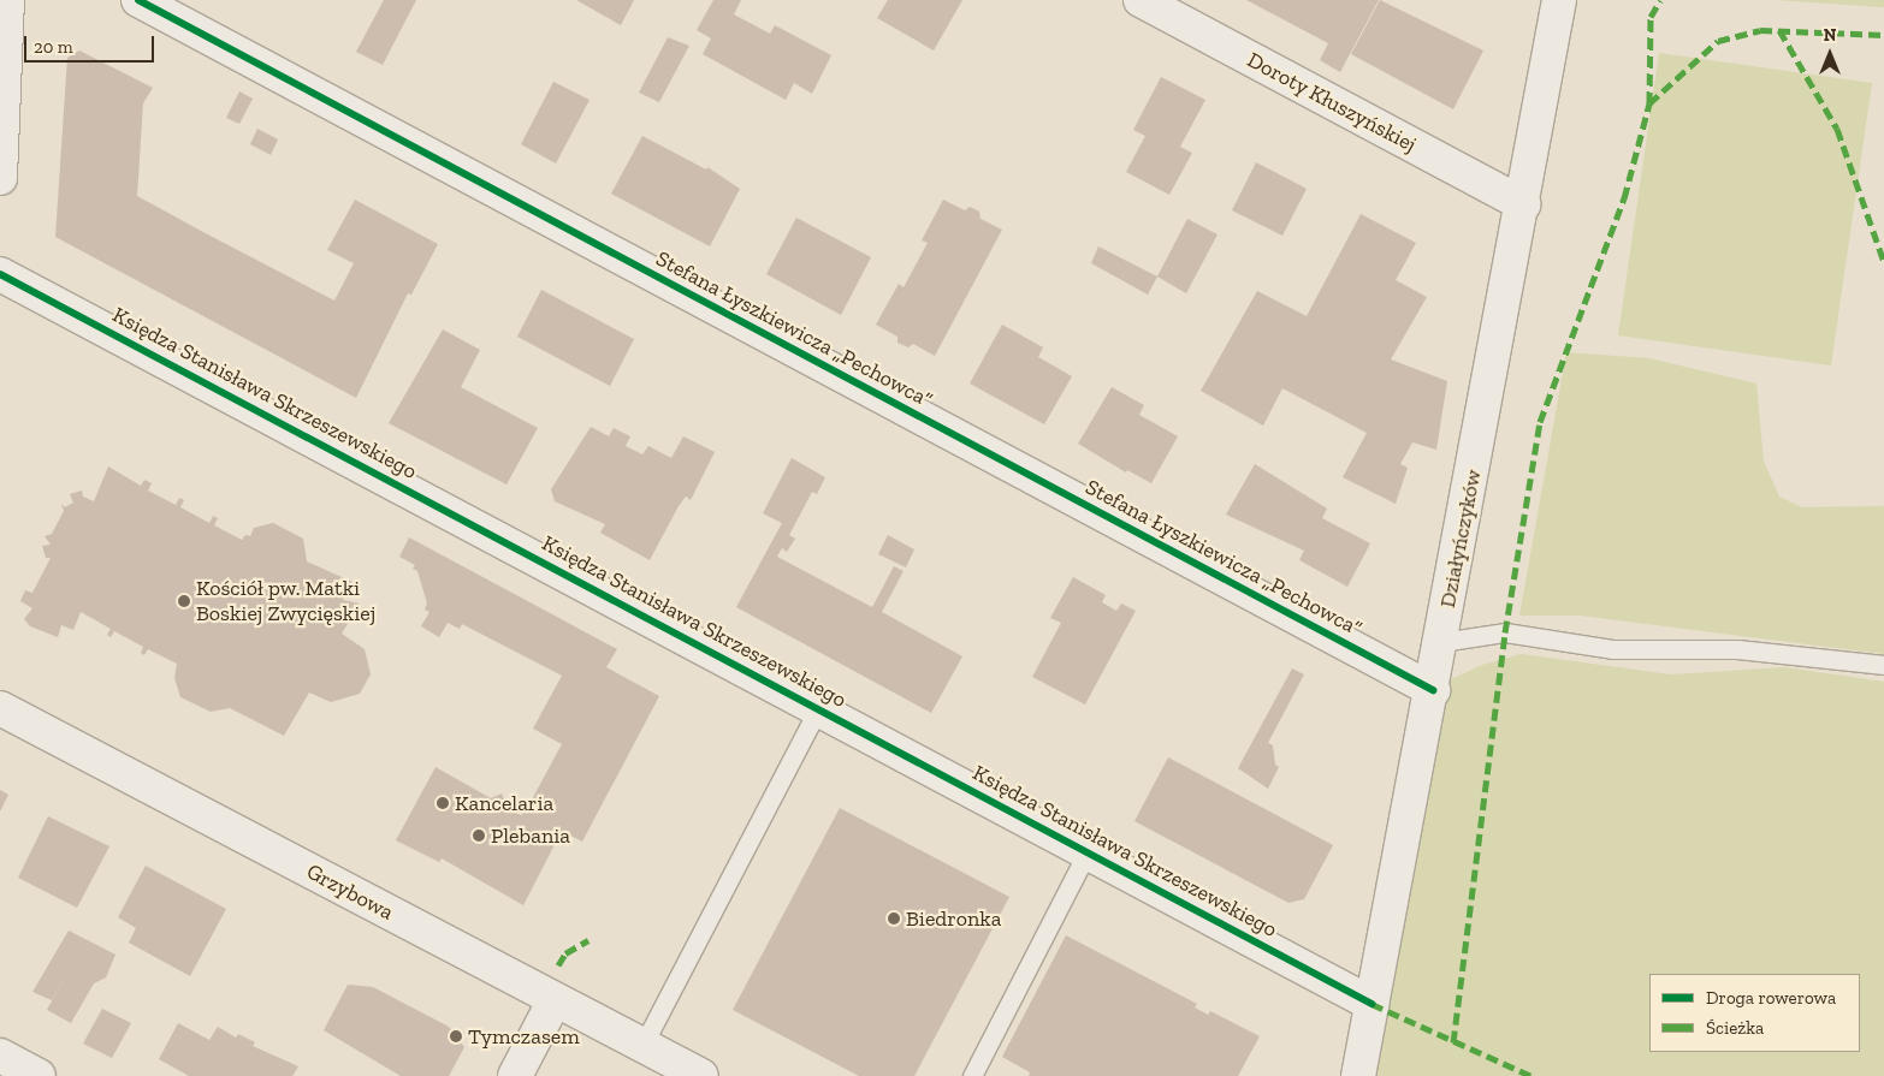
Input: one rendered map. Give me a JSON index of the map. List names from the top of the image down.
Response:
{
  "streets": {
    "street": [
      "Doroty Kłuszyńskiej",
      "Stefana Łyszkiewicza „Pechowca”",
      "Księdza Stanisława Skrzeszewskiego",
      "Działyńczyków",
      "Grzybowa"
    ]
  },
  "crossings": [
    ["Doroty Kłuszyńskiej", "Działyńczyków"],
    ["Stefana Łyszkiewicza „Pechowca”", "Działyńczyków"],
    ["Księdza Stanisława Skrzeszewskiego", "Działyńczyków"]
  ],
  "places": [
    "Kościół pw. Matki Boskiej Zwycięskiej",
    "Kancelaria",
    "Plebania",
    "Biedronka",
    "Tymczasem"
  ],
  "legend": ["Droga rowerowa", "Ścieżka"],
  "scale_bar": "20 m",
  "north": "top"
}
